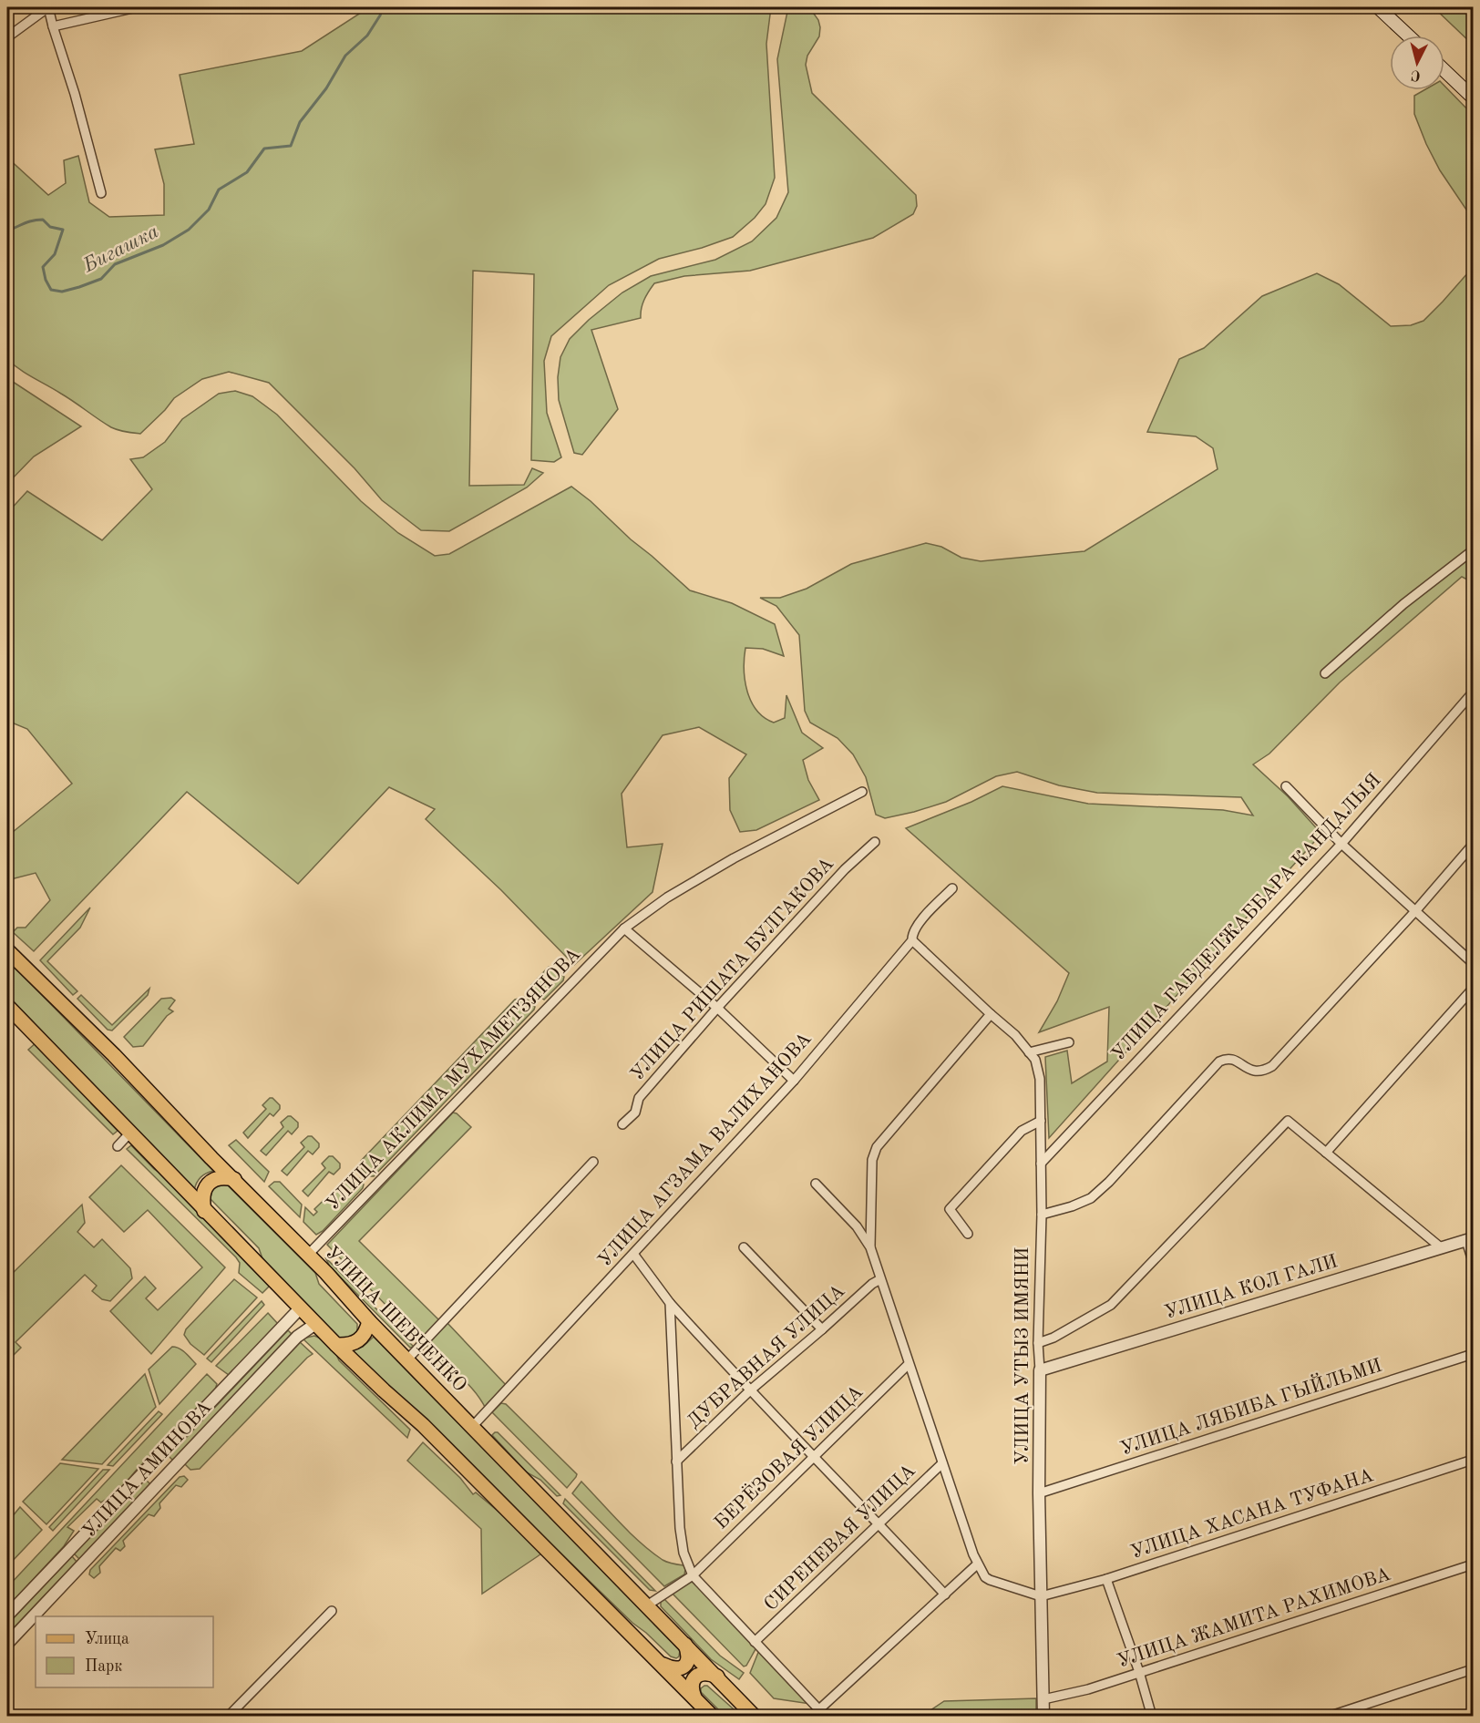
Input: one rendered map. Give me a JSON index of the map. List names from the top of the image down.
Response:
{
  "streets": {
    "main road": ["УЛИЦА ШЕВЧЕНКО"],
    "street": [
      "УЛИЦА ГАБДЕЛЖАББАРА КАНДАЛЫЯ",
      "УЛИЦА РИШАТА БУЛГАКОВА",
      "УЛИЦА АКЛИМА МУХАМЕТЗЯНОВА",
      "УЛИЦА АГЗАМА ВАЛИХАНОВА",
      "УЛИЦА КОЛ ГАЛИ",
      "УЛИЦА УТЫЗ ИМЯНИ",
      "ДУБРАВНАЯ УЛИЦА",
      "УЛИЦА ЛЯБИБА ГЫЙЛЬМИ",
      "БЕРЁЗОВАЯ УЛИЦА",
      "УЛИЦА АМИНОВА",
      "УЛИЦА ХАСАНА ТУФАНА",
      "СИРЕНЕВАЯ УЛИЦА",
      "УЛИЦА ЖАМИТА РАХИМОВА"
    ]
  },
  "crossings": [
    ["УЛИЦА ГАБДЕЛЖАББАРА КАНДАЛЫЯ", "УЛИЦА УТЫЗ ИМЯНИ"],
    ["УЛИЦА АКЛИМА МУХАМЕТЗЯНОВА", "УЛИЦА ШЕВЧЕНКО"],
    ["УЛИЦА АГЗАМА ВАЛИХАНОВА", "УЛИЦА ШЕВЧЕНКО"],
    ["УЛИЦА АГЗАМА ВАЛИХАНОВА", "УЛИЦА УТЫЗ ИМЯНИ"],
    ["УЛИЦА КОЛ ГАЛИ", "УЛИЦА УТЫЗ ИМЯНИ"],
    ["УЛИЦА ШЕВЧЕНКО", "БЕРЁЗОВАЯ УЛИЦА"],
    ["УЛИЦА УТЫЗ ИМЯНИ", "УЛИЦА ЛЯБИБА ГЫЙЛЬМИ"],
    ["УЛИЦА УТЫЗ ИМЯНИ", "УЛИЦА ХАСАНА ТУФАНА"],
    ["УЛИЦА УТЫЗ ИМЯНИ", "УЛИЦА ЖАМИТА РАХИМОВА"]
  ],
  "water": ["Бигашка"],
  "legend": ["Улица", "Парк"],
  "north": "bottom"
}
